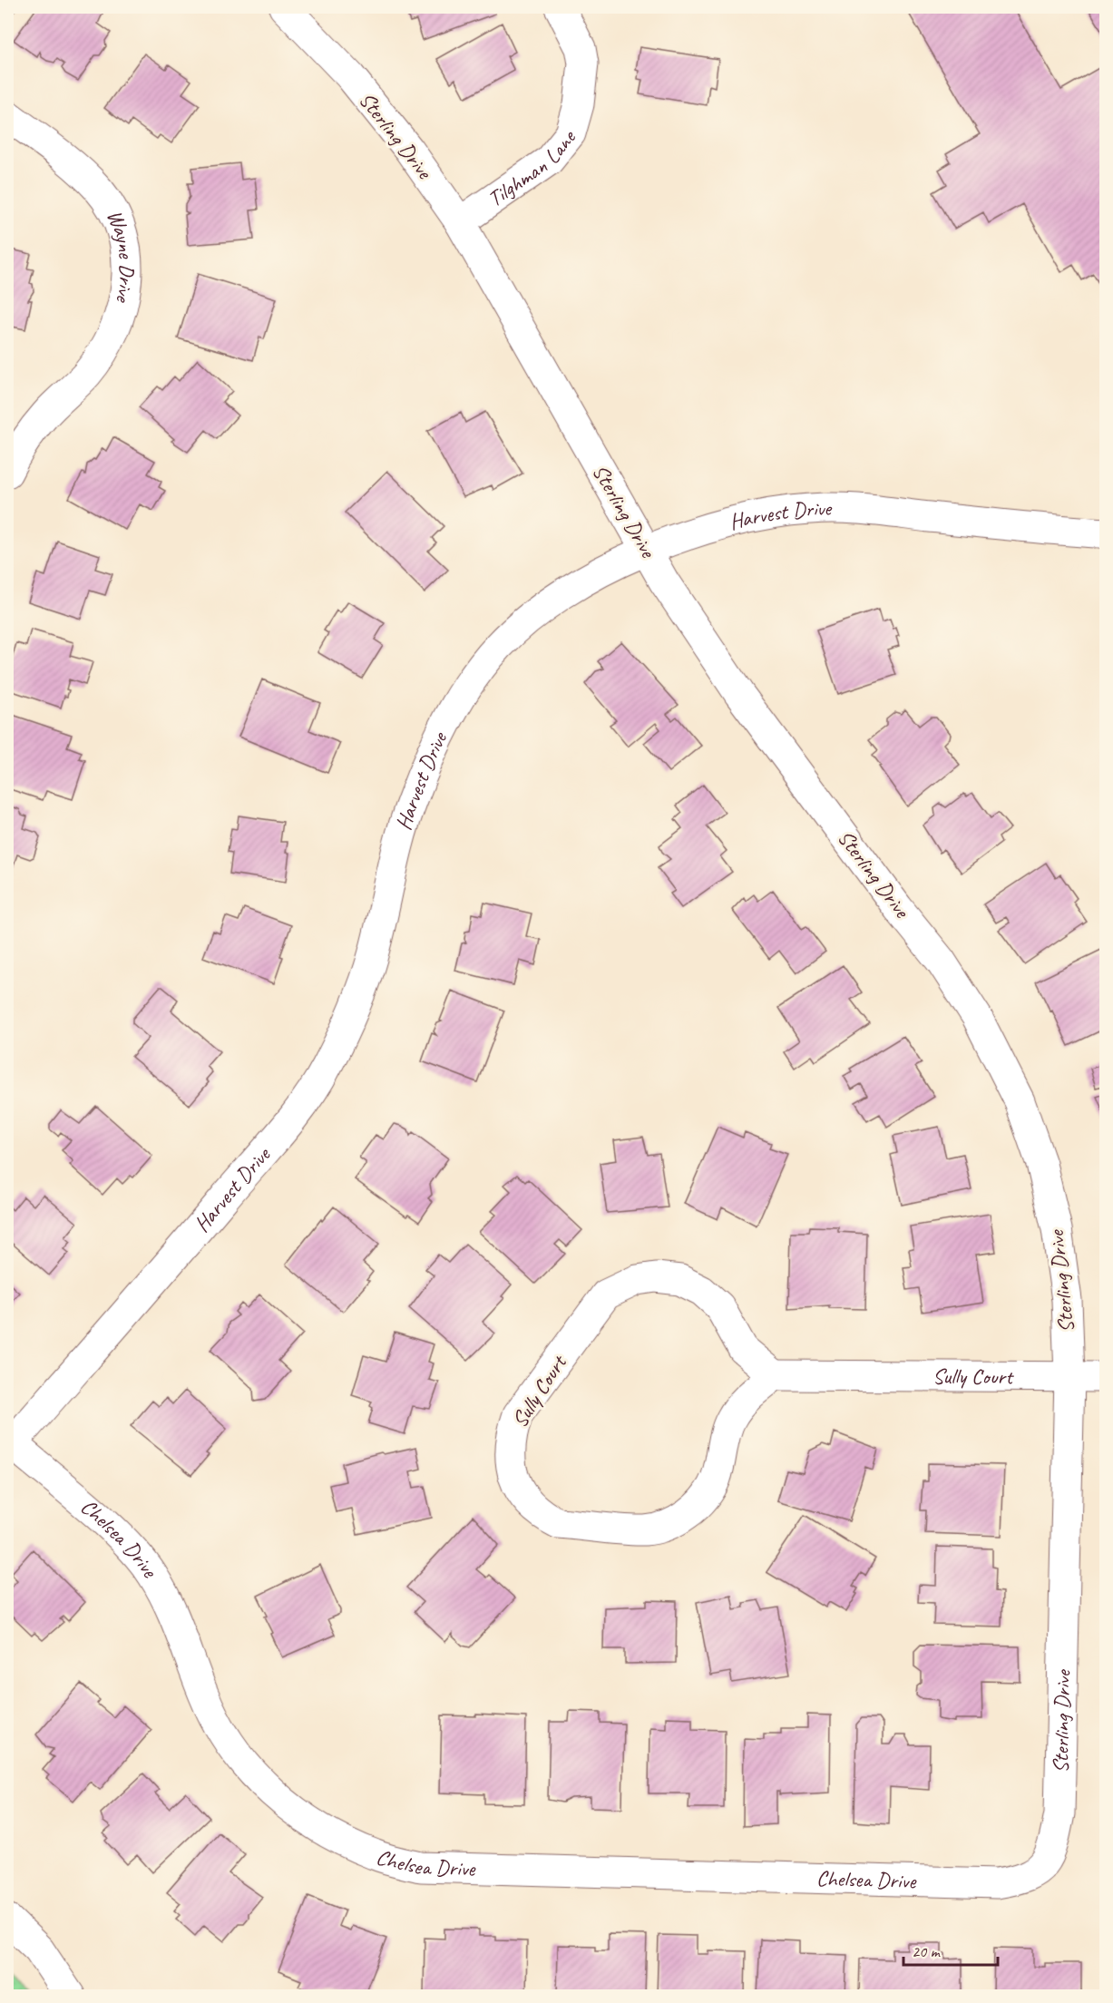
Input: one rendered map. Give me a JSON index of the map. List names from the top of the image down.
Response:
{
  "streets": {
    "street": [
      "Sterling Drive",
      "Tilghman Lane",
      "Wayne Drive",
      "Harvest Drive",
      "Sully Court",
      "Chelsea Drive"
    ]
  },
  "crossings": [
    ["Sterling Drive", "Tilghman Lane"],
    ["Sterling Drive", "Harvest Drive"],
    ["Sterling Drive", "Sully Court"],
    ["Sterling Drive", "Chelsea Drive"],
    ["Harvest Drive", "Chelsea Drive"]
  ],
  "scale_bar": "20 m"
}
